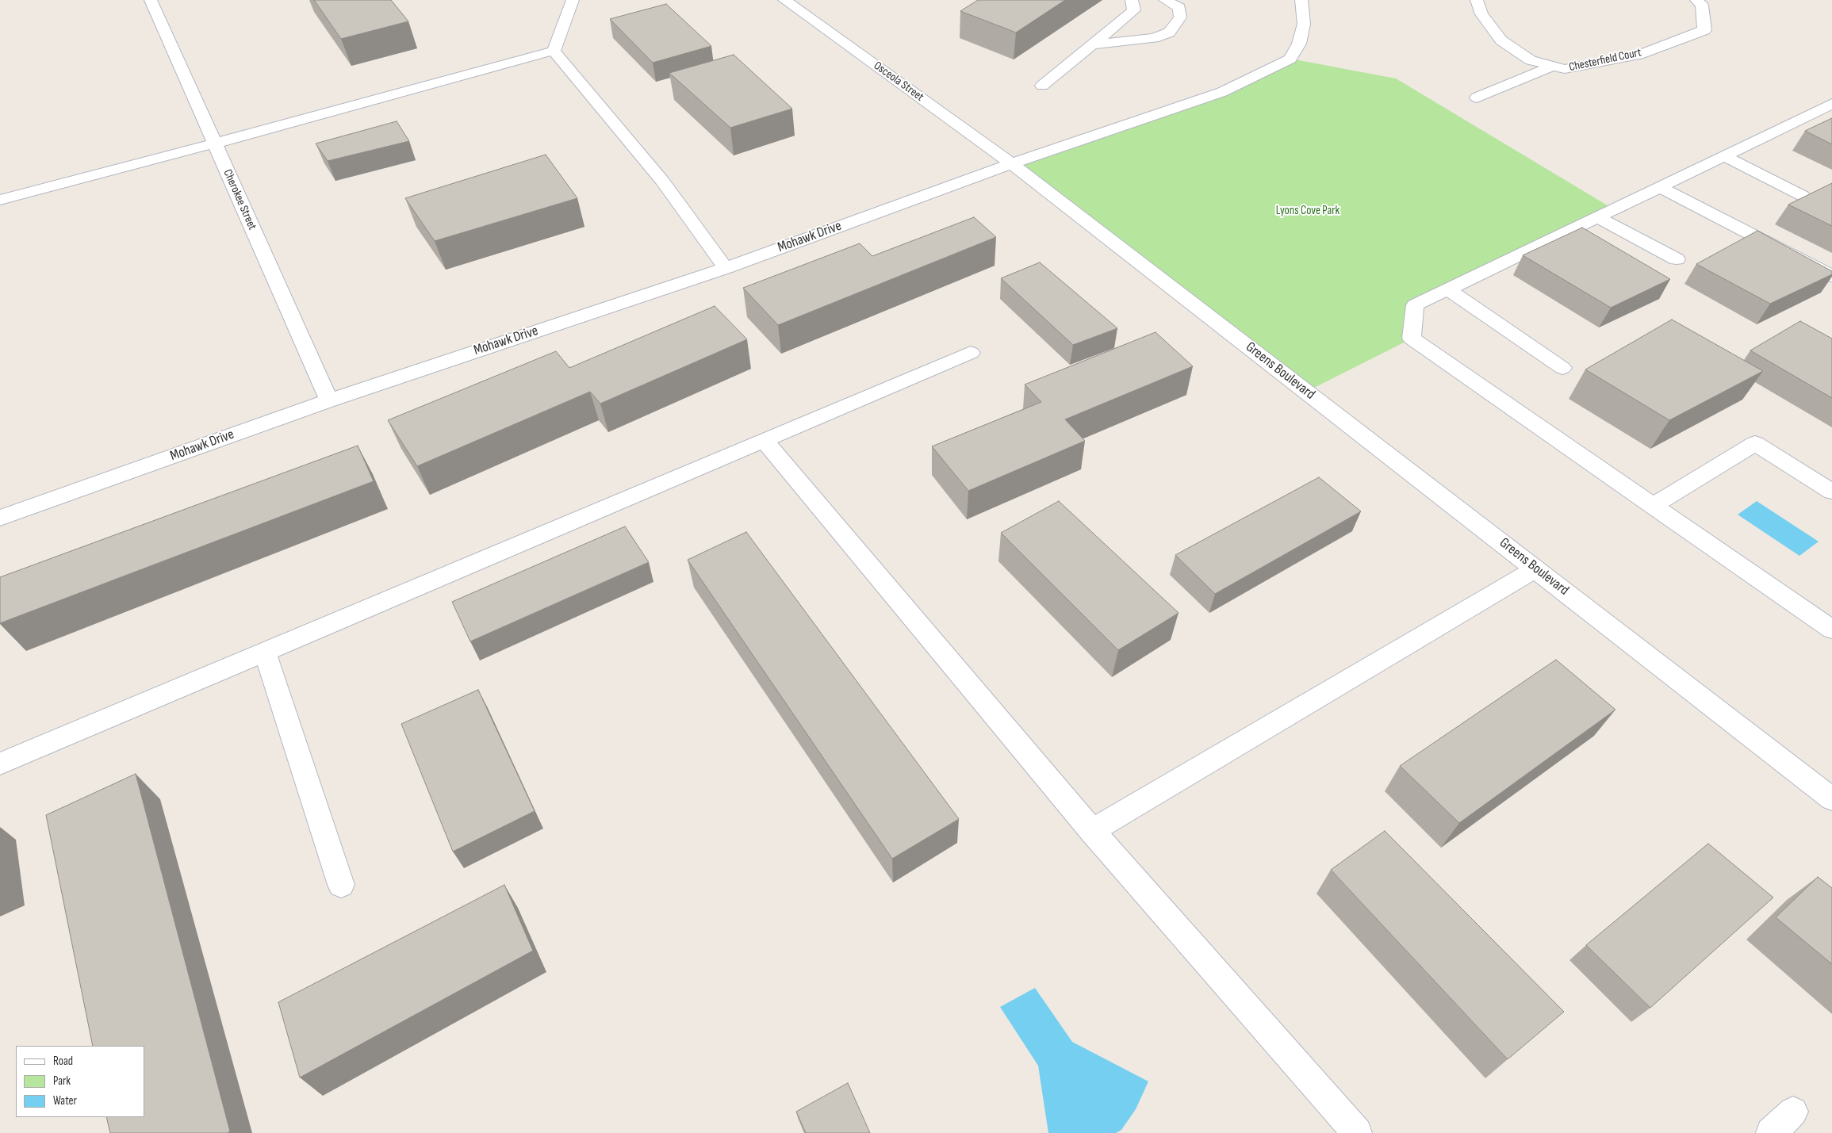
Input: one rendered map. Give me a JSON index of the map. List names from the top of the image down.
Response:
{
  "streets": {
    "street": [
      "Chesterfield Court",
      "Osceola Street",
      "Cherokee Street",
      "Mohawk Drive",
      "Greens Boulevard"
    ]
  },
  "crossings": [
    ["Osceola Street", "Mohawk Drive"],
    ["Osceola Street", "Greens Boulevard"],
    ["Cherokee Street", "Mohawk Drive"],
    ["Mohawk Drive", "Greens Boulevard"]
  ],
  "parks": ["Lyons Cove Park"],
  "legend": ["Road", "Park", "Water"]
}
